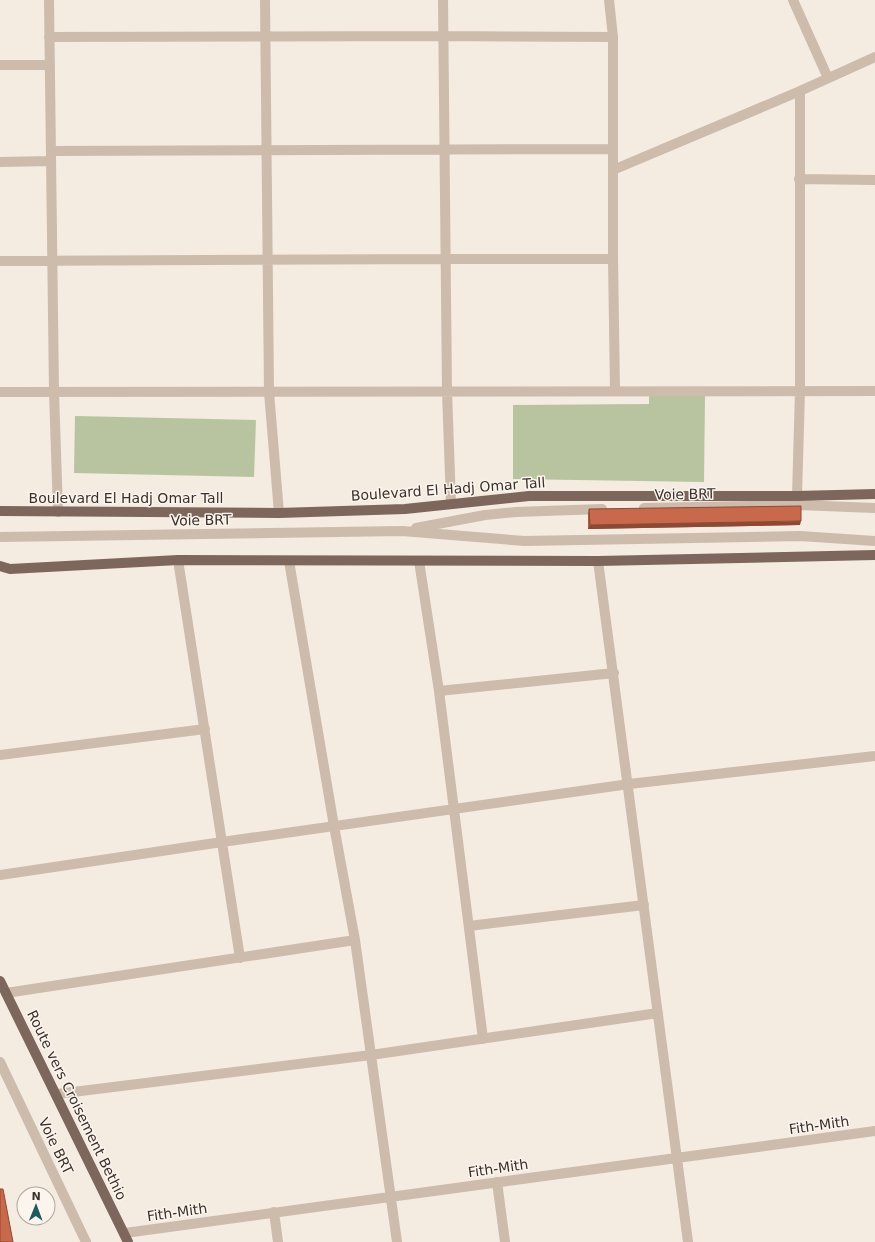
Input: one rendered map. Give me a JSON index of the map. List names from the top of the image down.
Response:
{
  "streets": {
    "main road": ["Boulevard El Hadj Omar Tall", "Route vers Croisement Bethio"],
    "street": ["Voie BRT", "Fith-Mith"]
  },
  "crossings": [
    ["Route vers Croisement Bethio", "Fith-Mith"]
  ],
  "north": "top"
}
